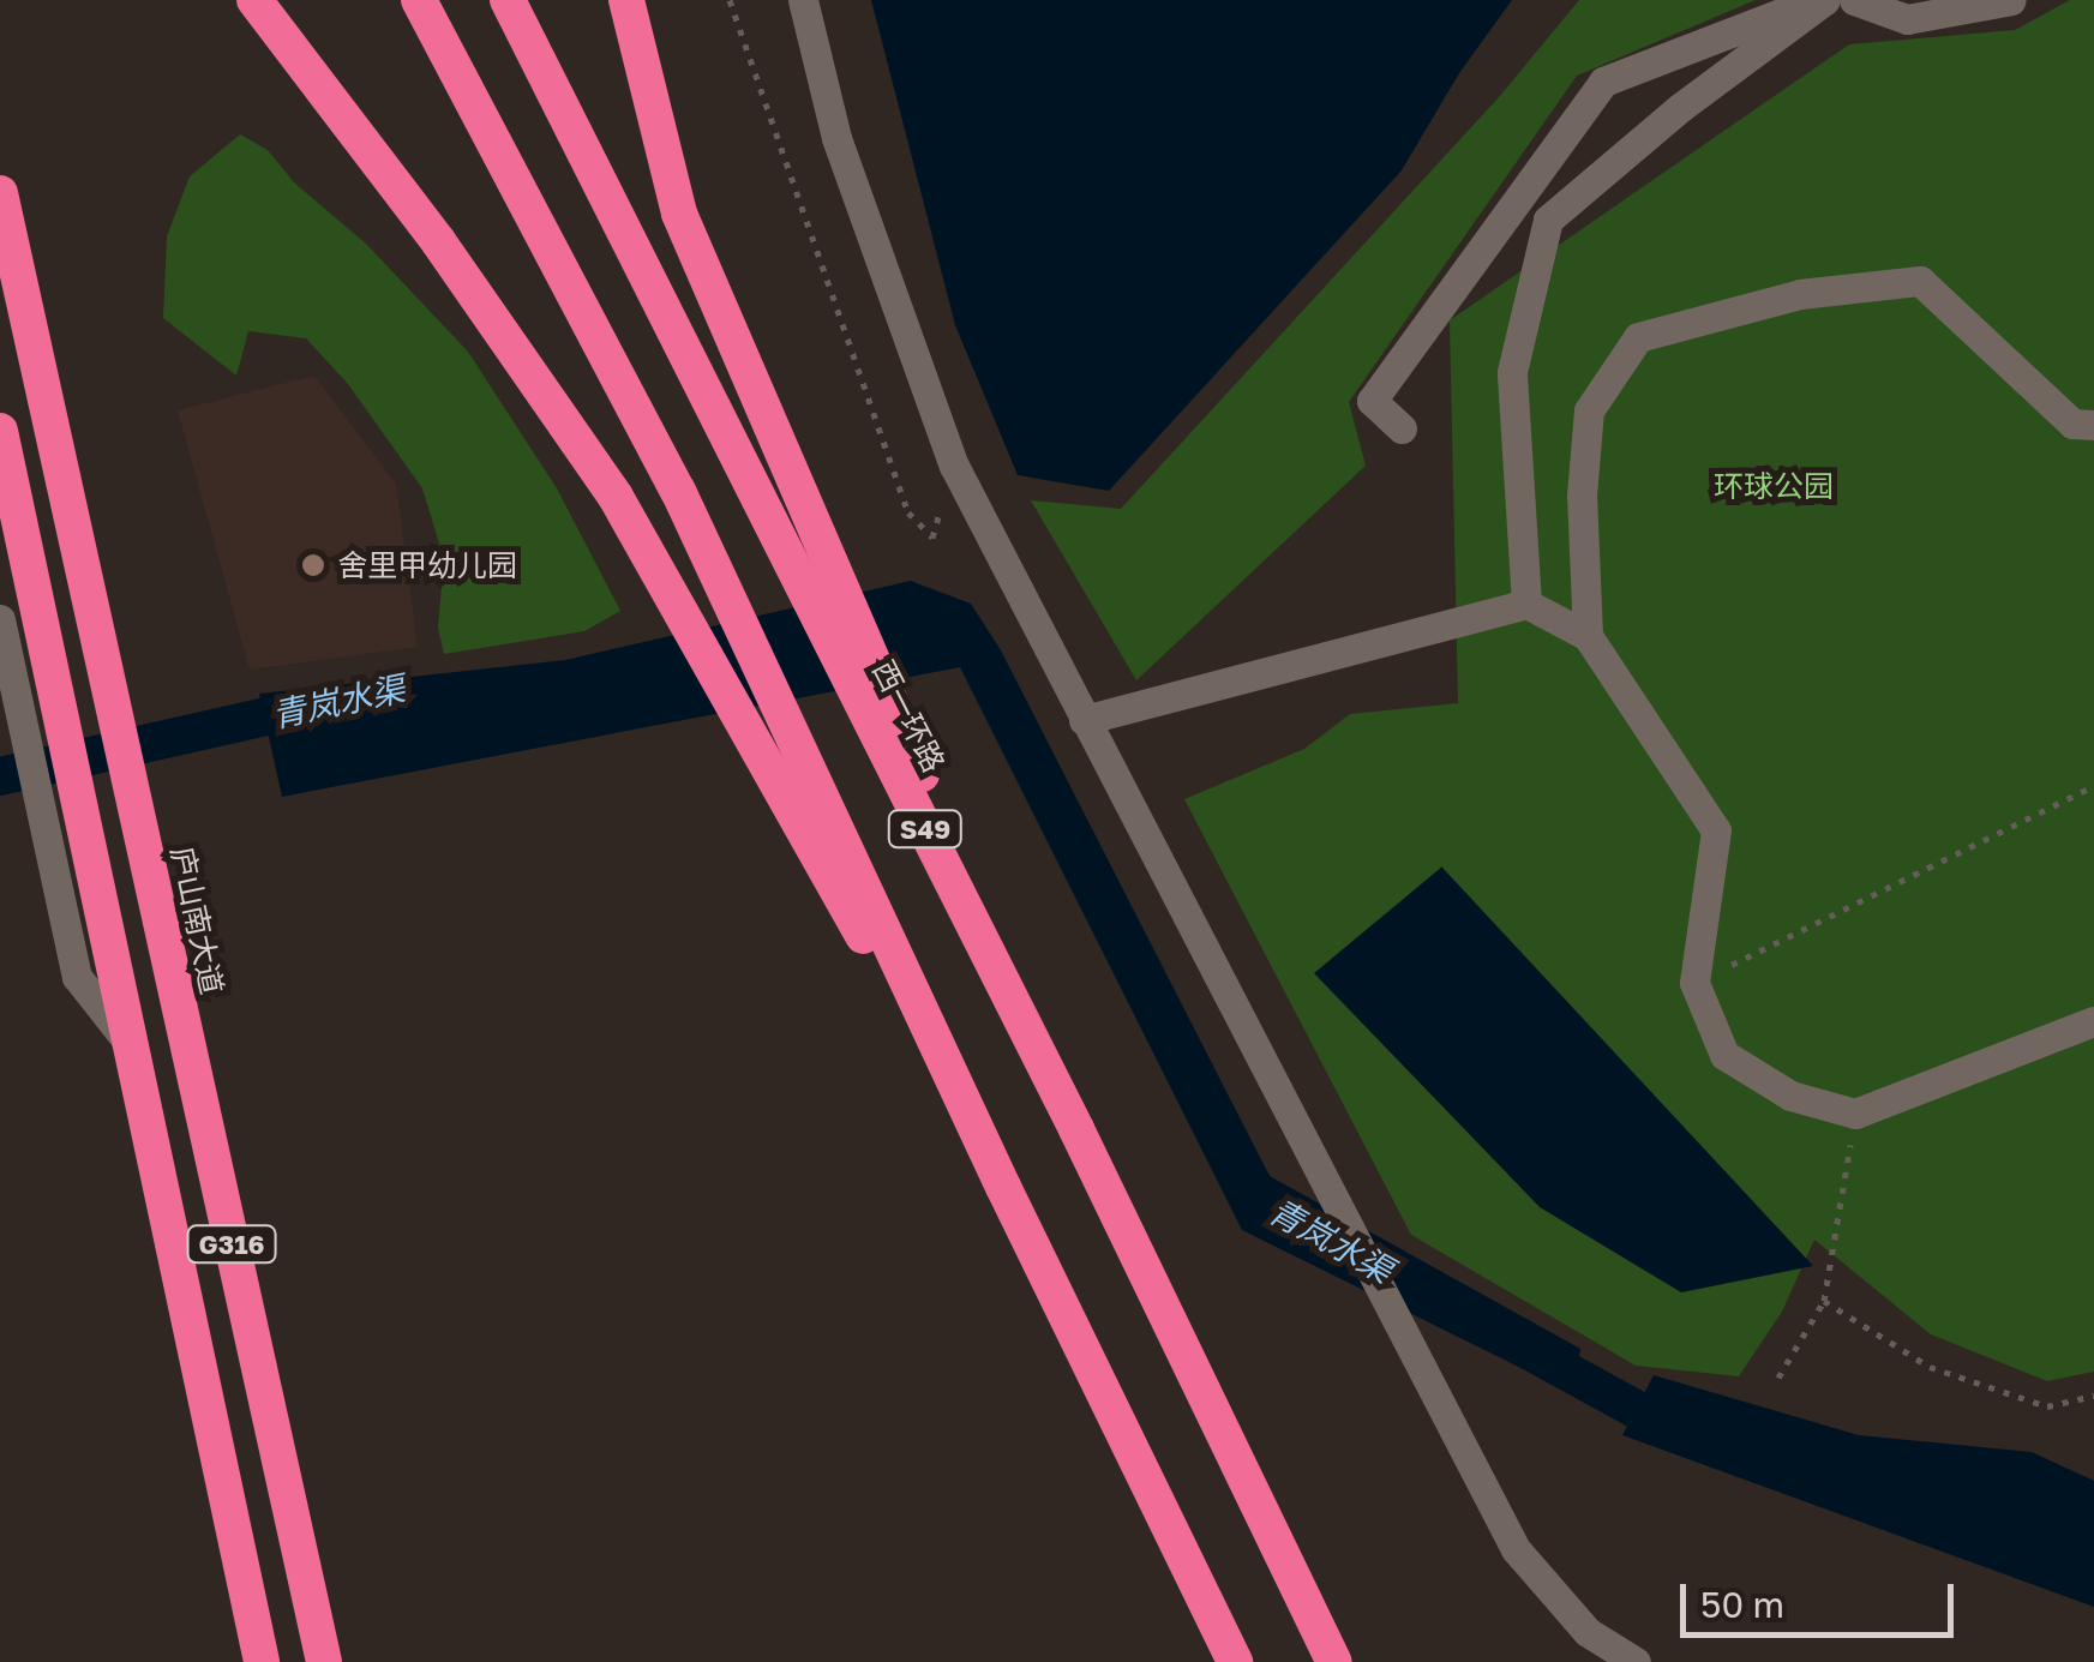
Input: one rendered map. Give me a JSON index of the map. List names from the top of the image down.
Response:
{
  "streets": {
    "highway": [
      "西一环路",
      "S49",
      "庐山南大道",
      "G316"
    ]
  },
  "water": ["青岚水渠"],
  "parks": ["环球公园"],
  "places": ["舍里甲幼儿园"],
  "scale_bar": "50 m"
}
